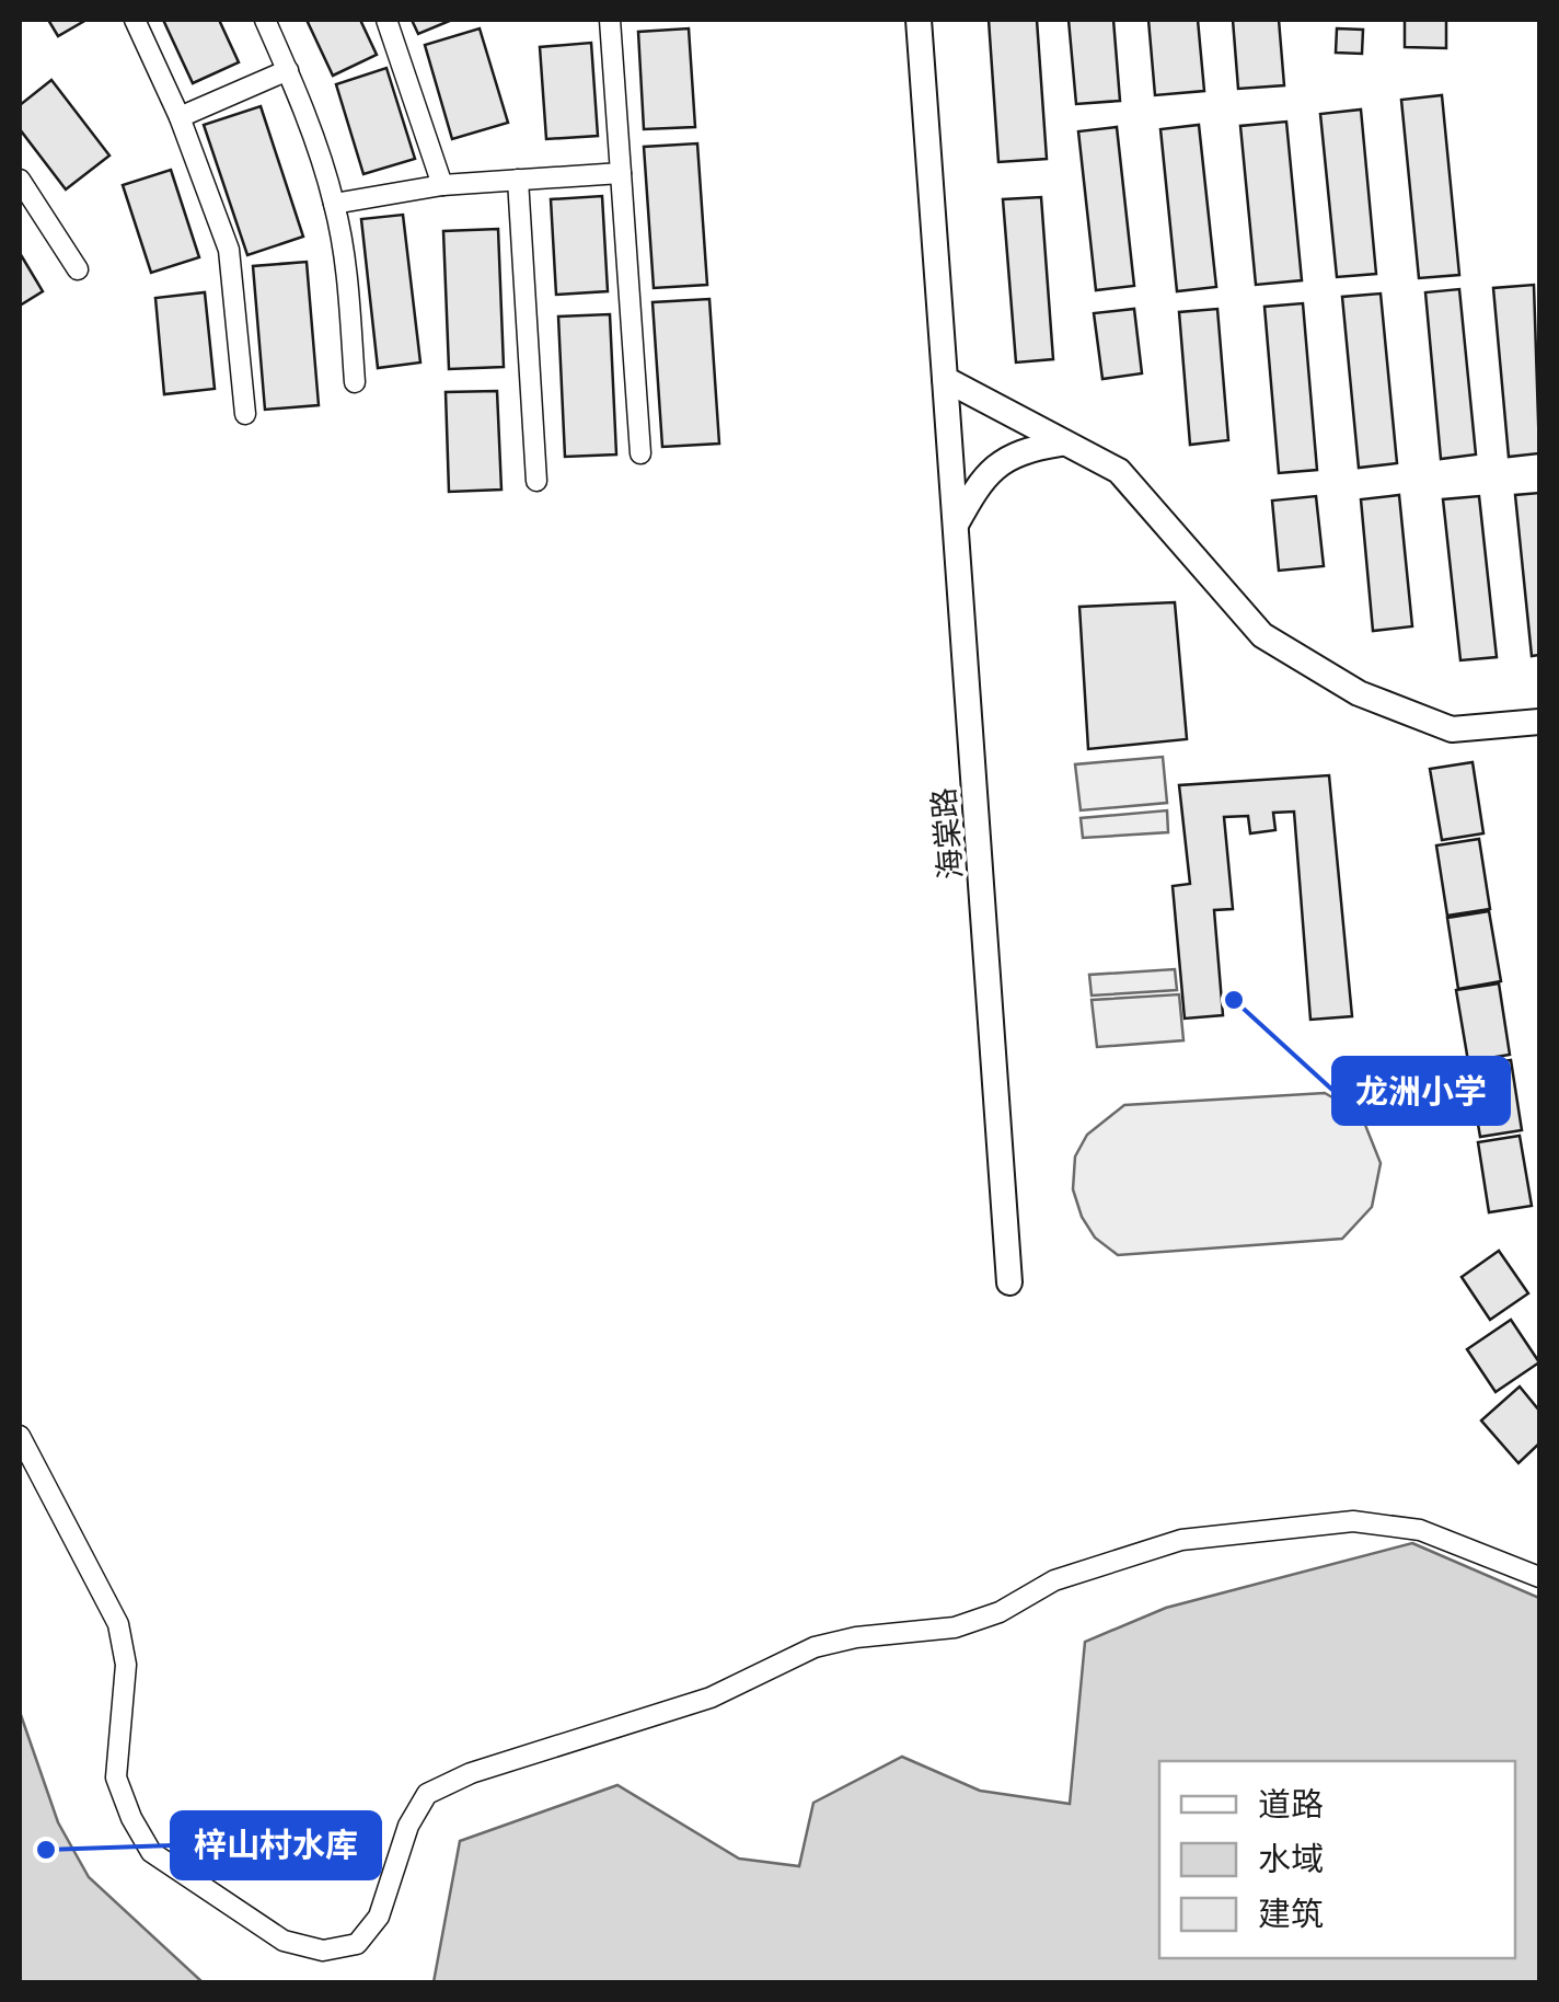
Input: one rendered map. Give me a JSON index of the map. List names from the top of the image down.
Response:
{
  "streets": {
    "street": ["海棠路"]
  },
  "places": ["龙洲小学", "梓山村水库"],
  "legend": ["道路", "水域", "建筑"]
}
